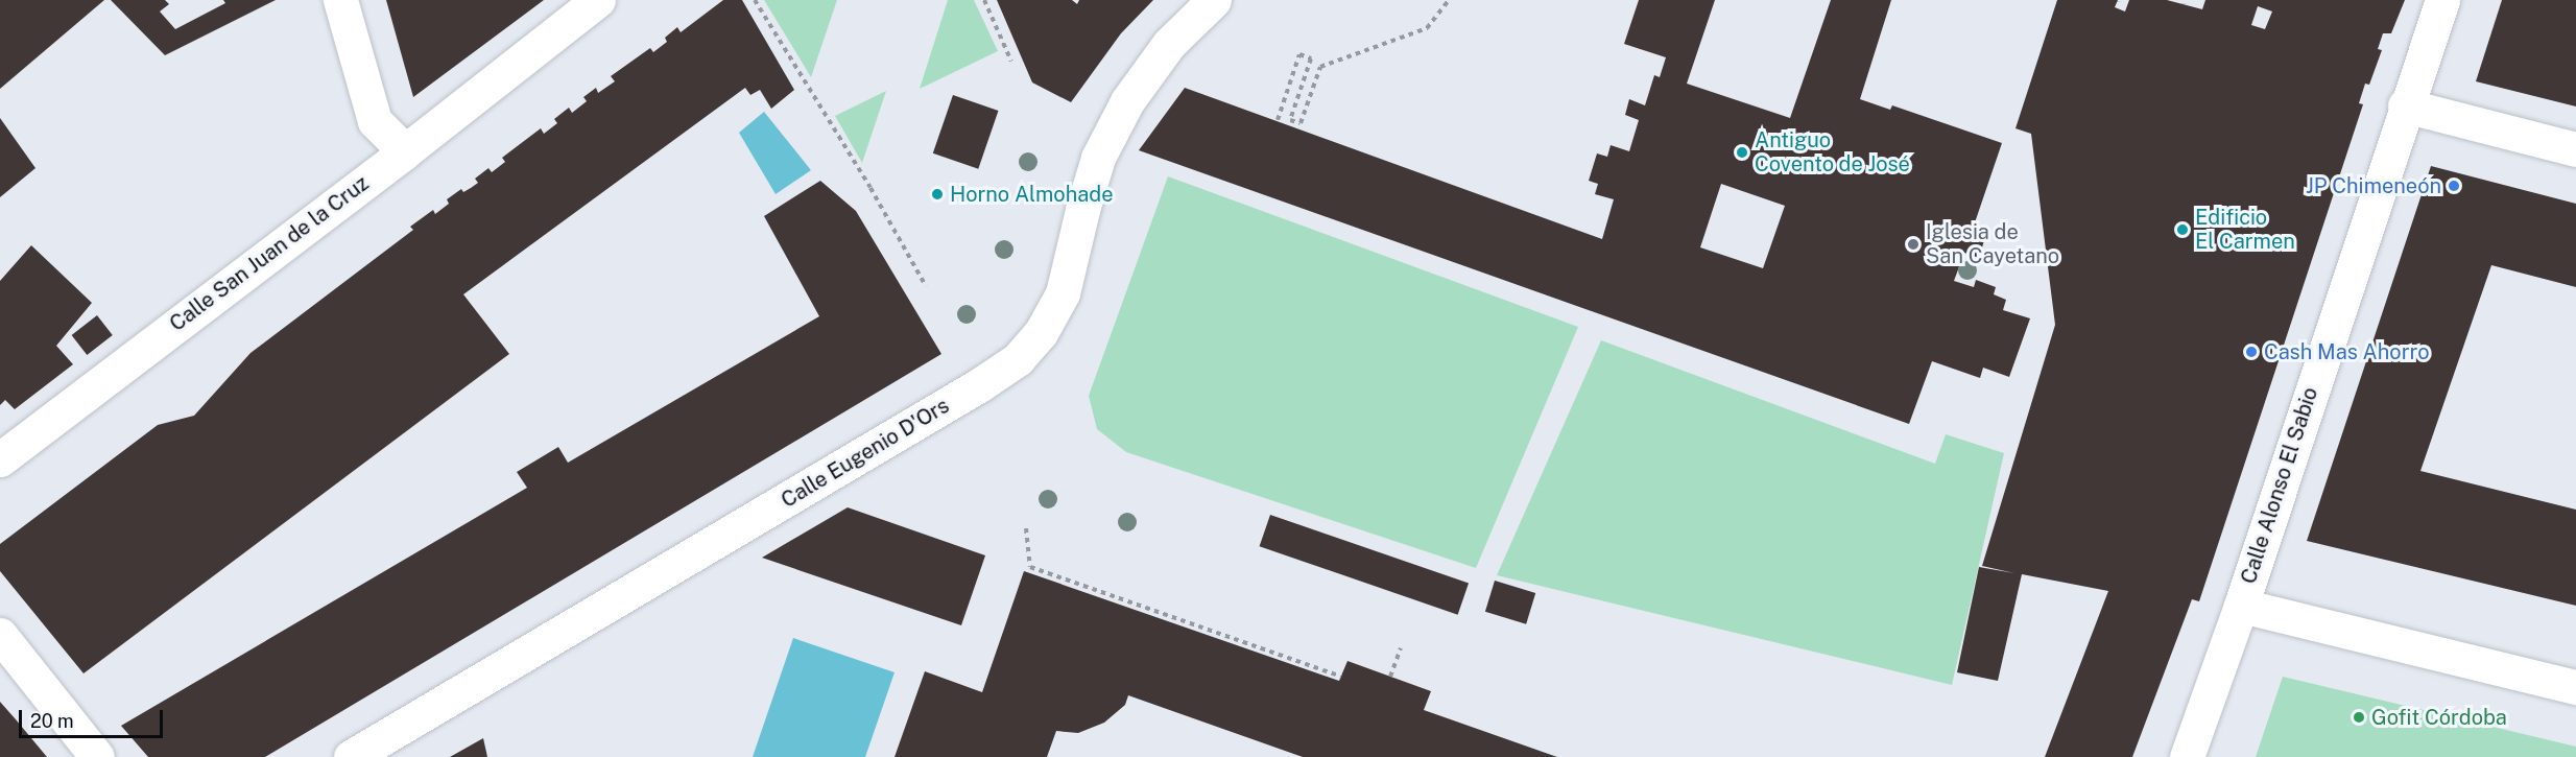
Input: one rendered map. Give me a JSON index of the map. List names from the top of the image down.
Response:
{
  "streets": {
    "street": ["Calle San Juan de la Cruz", "Calle Eugenio D'Ors", "Calle Alonso El Sabio"]
  },
  "places": [
    "Antiguo Covento de José",
    "JP Chimeneón",
    "Horno Almohade",
    "Edificio El Carmen",
    "Iglesia de San Cayetano",
    "Cash Mas Ahorro",
    "Gofit Córdoba"
  ],
  "scale_bar": "20 m"
}
